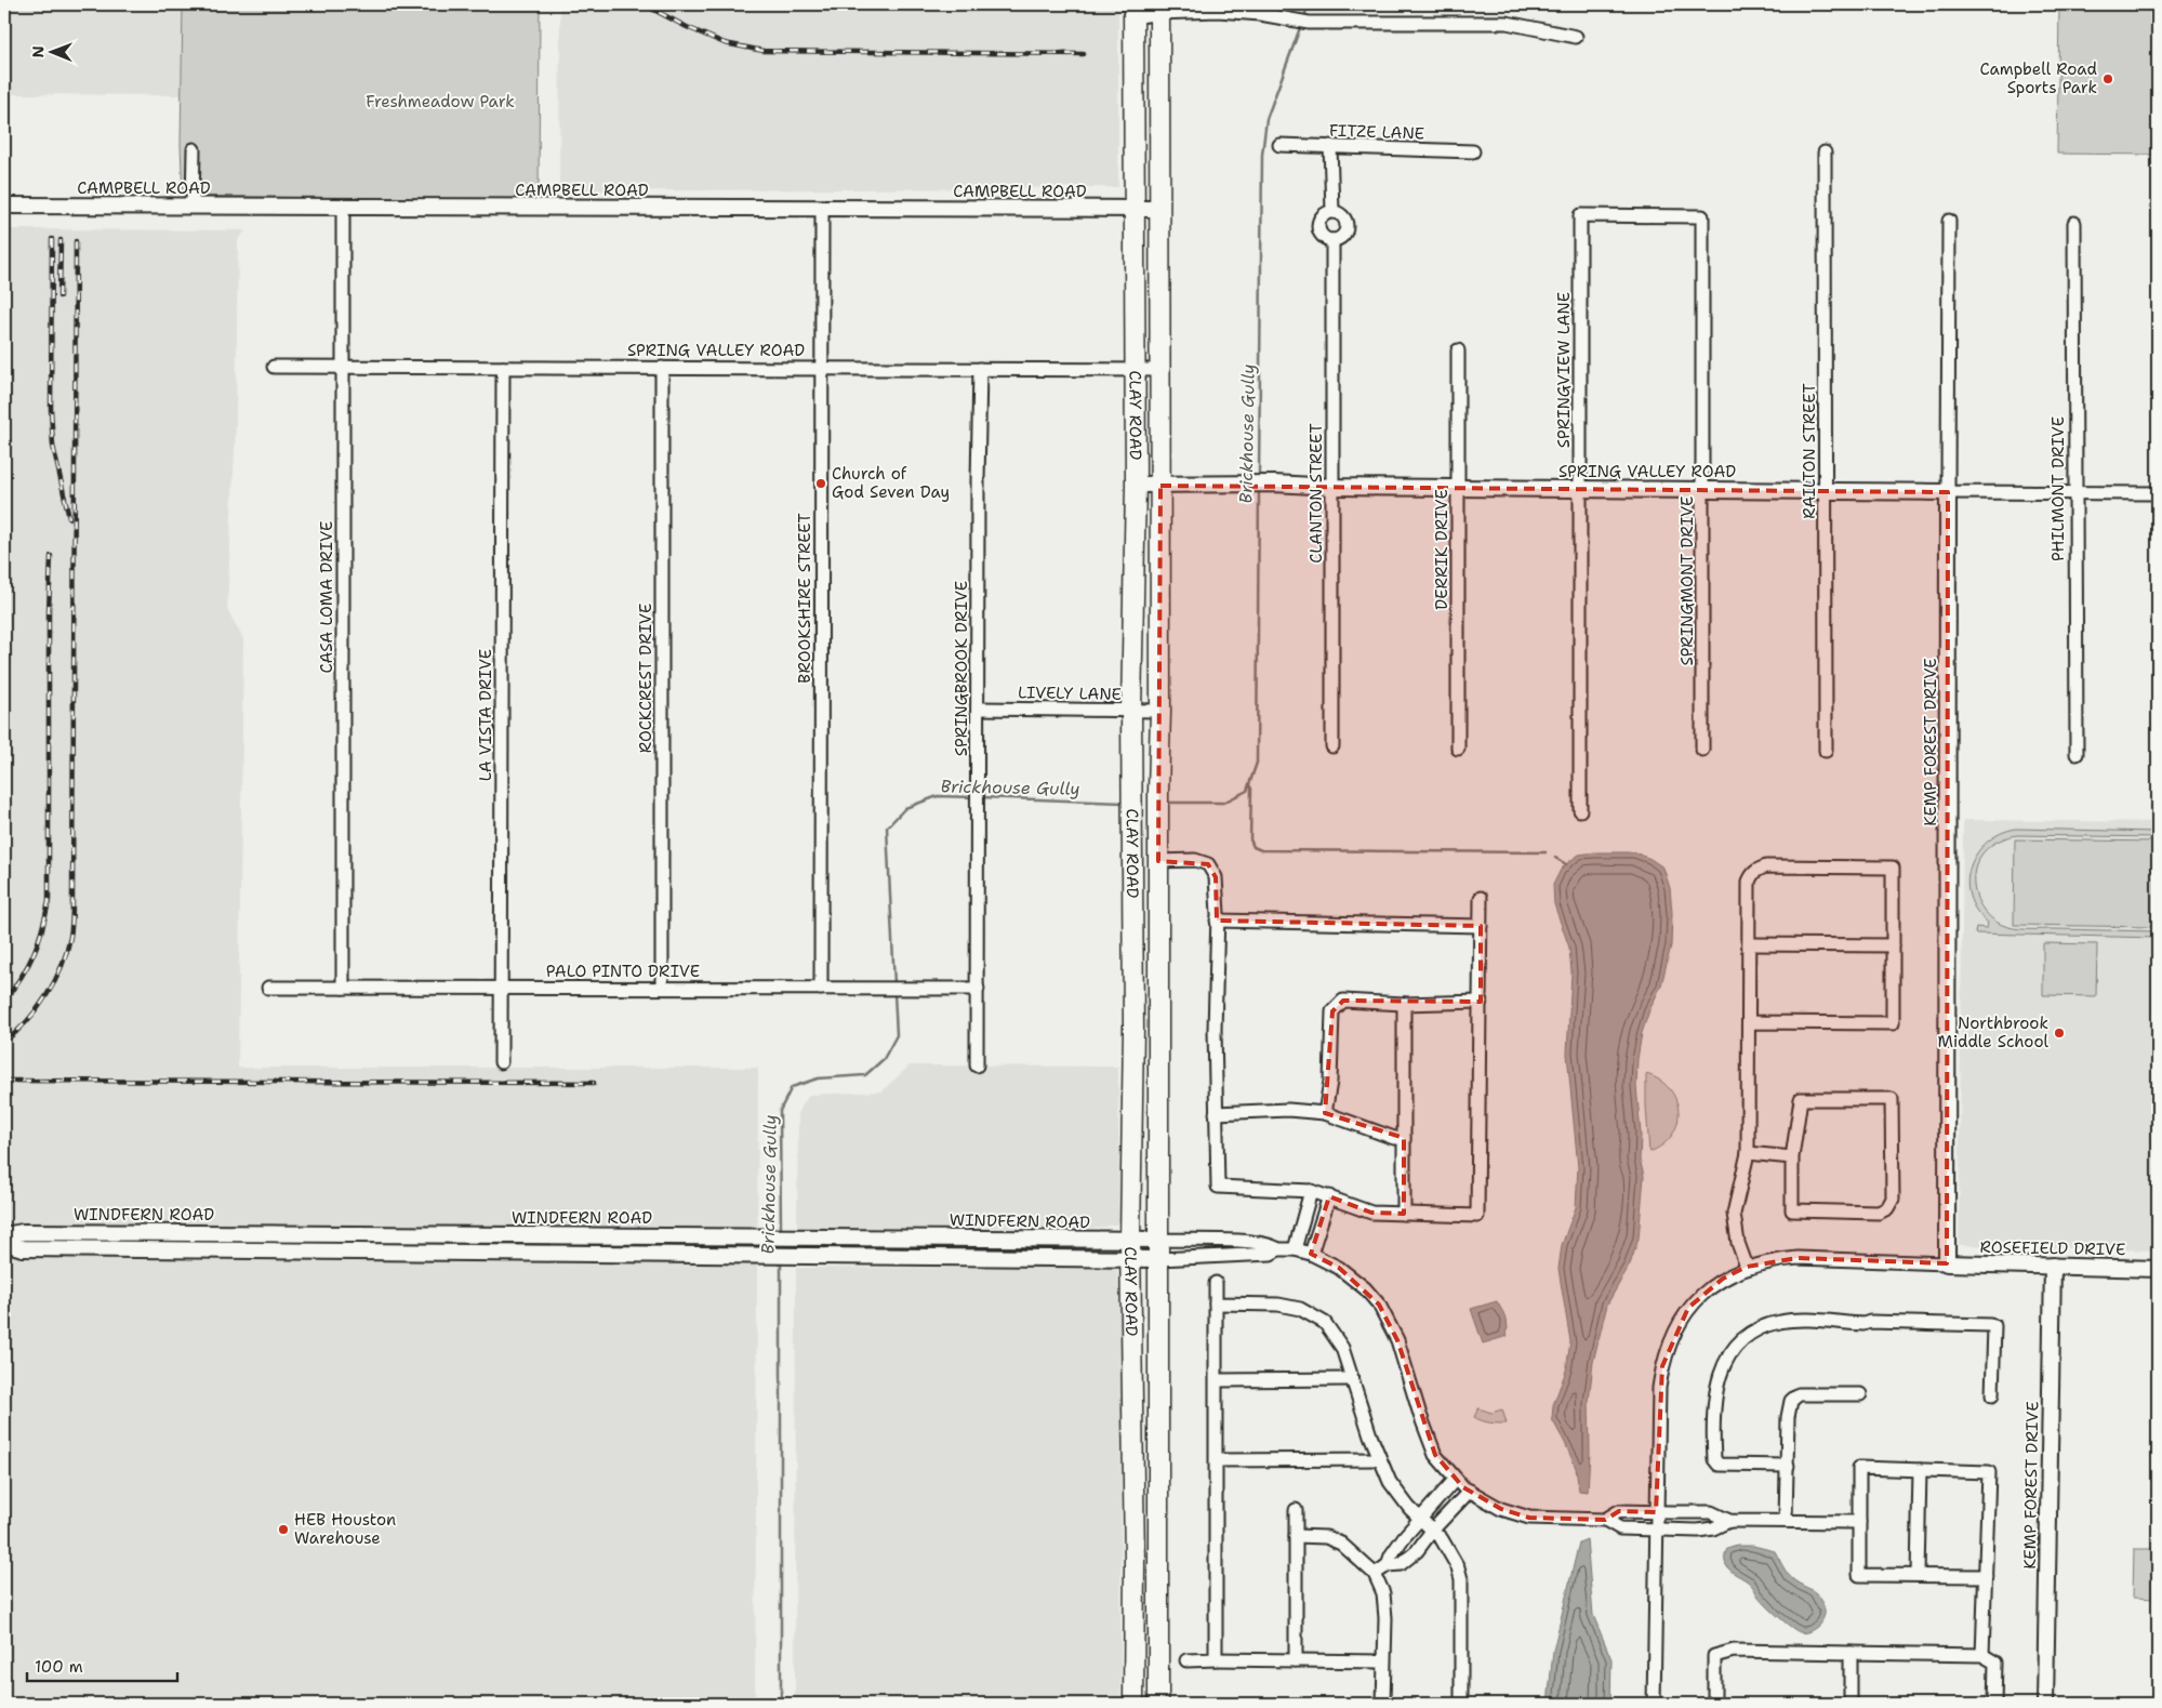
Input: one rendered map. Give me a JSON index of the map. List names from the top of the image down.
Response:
{
  "streets": {
    "main road": ["CLAY ROAD"],
    "street": [
      "FITZE LANE",
      "CAMPBELL ROAD",
      "SPRING VALLEY ROAD",
      "SPRINGVIEW LANE",
      "RAILTON STREET",
      "PHILMONT DRIVE",
      "CLANTON STREET",
      "DERRIK DRIVE",
      "SPRINGMONT DRIVE",
      "CASA LOMA DRIVE",
      "BROOKSHIRE STREET",
      "SPRINGBROOK DRIVE",
      "ROCKCREST DRIVE",
      "LIVELY LANE",
      "LA VISTA DRIVE",
      "KEMP FOREST DRIVE",
      "PALO PINTO DRIVE",
      "WINDFERN ROAD",
      "ROSEFIELD DRIVE"
    ]
  },
  "crossings": [
    ["CAMPBELL ROAD", "CLAY ROAD"],
    ["CAMPBELL ROAD", "CASA LOMA DRIVE"],
    ["CAMPBELL ROAD", "BROOKSHIRE STREET"],
    ["SPRING VALLEY ROAD", "SPRINGVIEW LANE"],
    ["SPRING VALLEY ROAD", "CLAY ROAD"],
    ["SPRING VALLEY ROAD", "RAILTON STREET"],
    ["SPRING VALLEY ROAD", "PHILMONT DRIVE"],
    ["SPRING VALLEY ROAD", "CLANTON STREET"],
    ["SPRING VALLEY ROAD", "DERRIK DRIVE"],
    ["SPRING VALLEY ROAD", "SPRINGMONT DRIVE"],
    ["SPRING VALLEY ROAD", "CASA LOMA DRIVE"],
    ["SPRING VALLEY ROAD", "BROOKSHIRE STREET"],
    ["SPRING VALLEY ROAD", "SPRINGBROOK DRIVE"],
    ["SPRING VALLEY ROAD", "ROCKCREST DRIVE"],
    ["SPRING VALLEY ROAD", "LA VISTA DRIVE"],
    ["SPRING VALLEY ROAD", "KEMP FOREST DRIVE"],
    ["SPRINGVIEW LANE", "SPRINGMONT DRIVE"],
    ["CLAY ROAD", "LIVELY LANE"],
    ["CLAY ROAD", "WINDFERN ROAD"],
    ["CASA LOMA DRIVE", "PALO PINTO DRIVE"],
    ["BROOKSHIRE STREET", "PALO PINTO DRIVE"],
    ["SPRINGBROOK DRIVE", "LIVELY LANE"],
    ["SPRINGBROOK DRIVE", "PALO PINTO DRIVE"],
    ["ROCKCREST DRIVE", "PALO PINTO DRIVE"],
    ["LA VISTA DRIVE", "PALO PINTO DRIVE"],
    ["KEMP FOREST DRIVE", "ROSEFIELD DRIVE"]
  ],
  "water": ["Brickhouse Gully"],
  "parks": ["Freshmeadow Park"],
  "places": [
    "Campbell Road Sports Park",
    "Church of God Seven Day",
    "Northbrook Middle School",
    "HEB Houston Warehouse"
  ],
  "scale_bar": "100 m",
  "north": "left"
}
